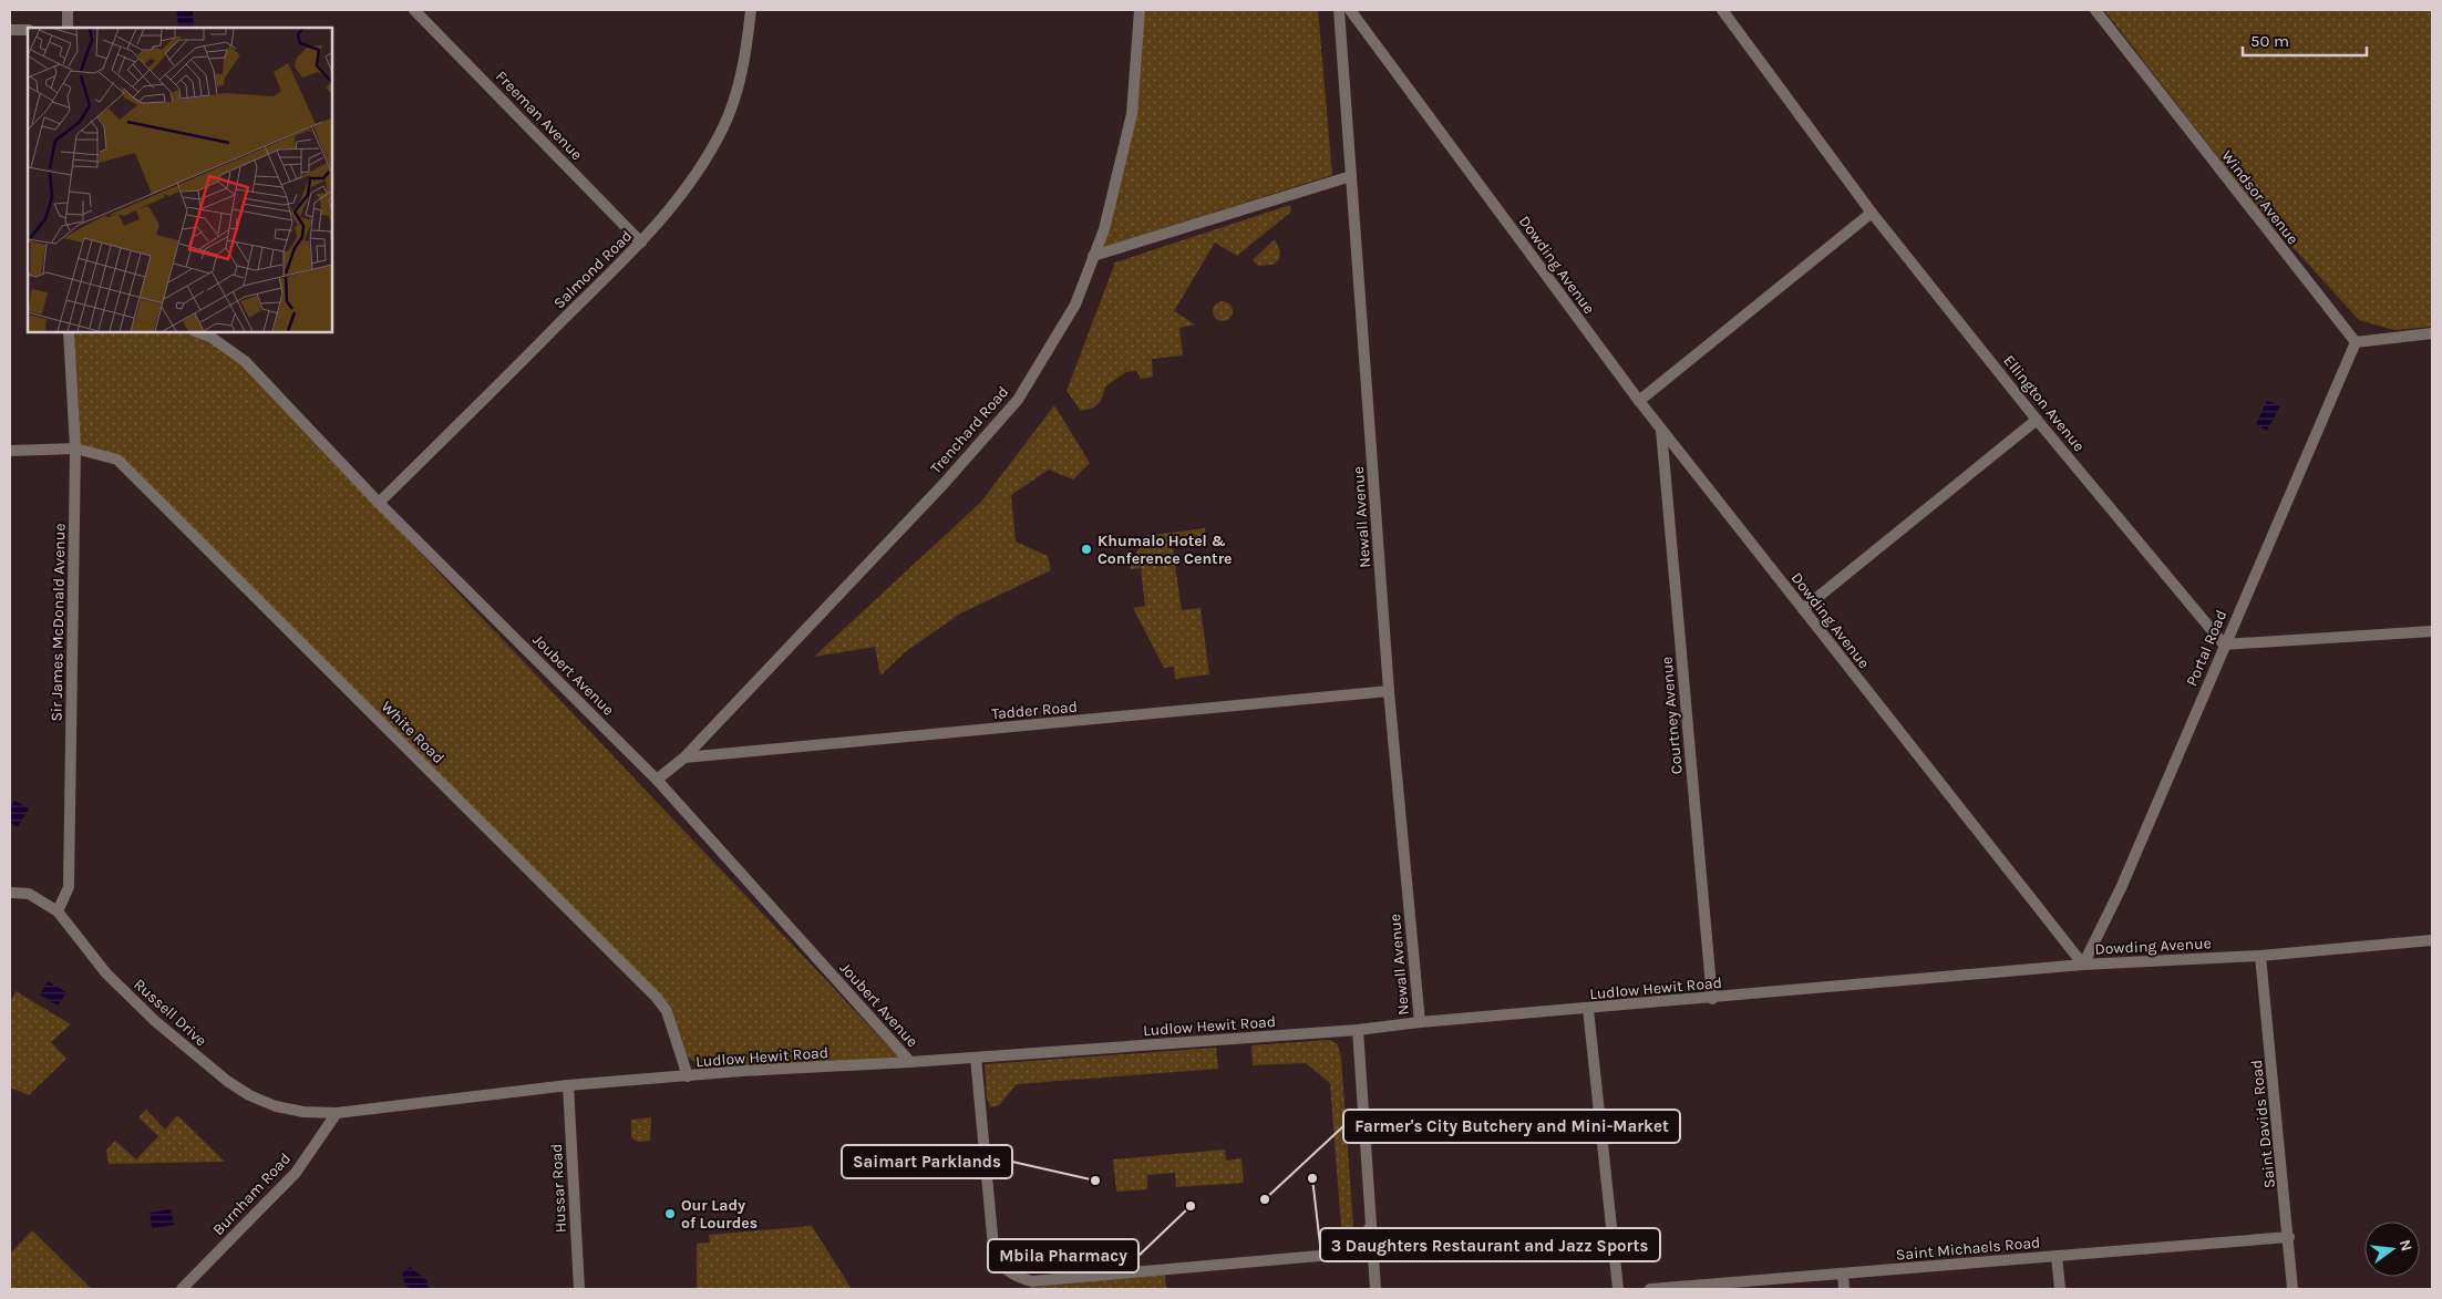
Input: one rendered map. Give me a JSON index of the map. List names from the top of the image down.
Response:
{
  "streets": {
    "street": [
      "Freeman Avenue",
      "Windsor Avenue",
      "Dowding Avenue",
      "Salmond Road",
      "Ellington Avenue",
      "Trenchard Road",
      "Newall Avenue",
      "Sir James McDonald Avenue",
      "Portal Road",
      "Joubert Avenue",
      "Tadder Road",
      "Courtney Avenue",
      "White Road",
      "Ludlow Hewit Road",
      "Russell Drive",
      "Saint Davids Road",
      "Hussar Road",
      "Burnham Road",
      "Saint Michaels Road"
    ]
  },
  "crossings": [
    ["Freeman Avenue", "Salmond Road"],
    ["Windsor Avenue", "Portal Road"],
    ["Dowding Avenue", "Portal Road"],
    ["Dowding Avenue", "Courtney Avenue"],
    ["Dowding Avenue", "Ludlow Hewit Road"],
    ["Dowding Avenue", "Saint Davids Road"],
    ["Salmond Road", "Joubert Avenue"],
    ["Ellington Avenue", "Portal Road"],
    ["Trenchard Road", "Joubert Avenue"],
    ["Trenchard Road", "Tadder Road"],
    ["Newall Avenue", "Tadder Road"],
    ["Newall Avenue", "Ludlow Hewit Road"],
    ["Sir James McDonald Avenue", "White Road"],
    ["Sir James McDonald Avenue", "Russell Drive"],
    ["Portal Road", "Ludlow Hewit Road"],
    ["Joubert Avenue", "Ludlow Hewit Road"],
    ["Courtney Avenue", "Ludlow Hewit Road"],
    ["White Road", "Ludlow Hewit Road"],
    ["Ludlow Hewit Road", "Russell Drive"],
    ["Ludlow Hewit Road", "Hussar Road"],
    ["Ludlow Hewit Road", "Burnham Road"],
    ["Russell Drive", "Burnham Road"],
    ["Saint Davids Road", "Saint Michaels Road"]
  ],
  "places": [
    "Khumalo Hotel & Conference Centre",
    "3 Daughters Restaurant and Jazz Sports",
    "Saimart Parklands",
    "Farmer's City Butchery and Mini-Market",
    "Mbila Pharmacy",
    "Our Lady of Lourdes"
  ],
  "scale_bar": "50 m",
  "north": "right"
}
